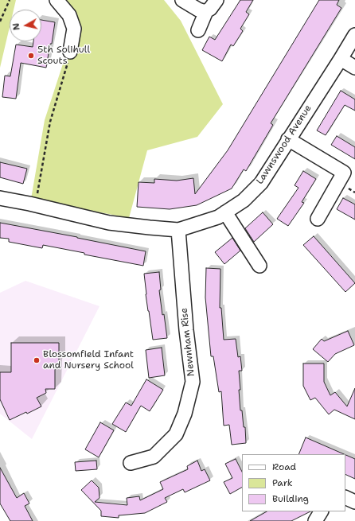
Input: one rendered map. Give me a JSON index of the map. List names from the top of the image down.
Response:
{
  "streets": {
    "street": ["Lawnswood Avenue", "Newnham Rise"]
  },
  "crossings": [
    ["Lawnswood Avenue", "Newnham Rise"]
  ],
  "places": ["5th Solihull Scouts", "Blossomfield Infant and Nursery School"],
  "legend": ["Road", "Park", "Building"],
  "north": "left"
}
